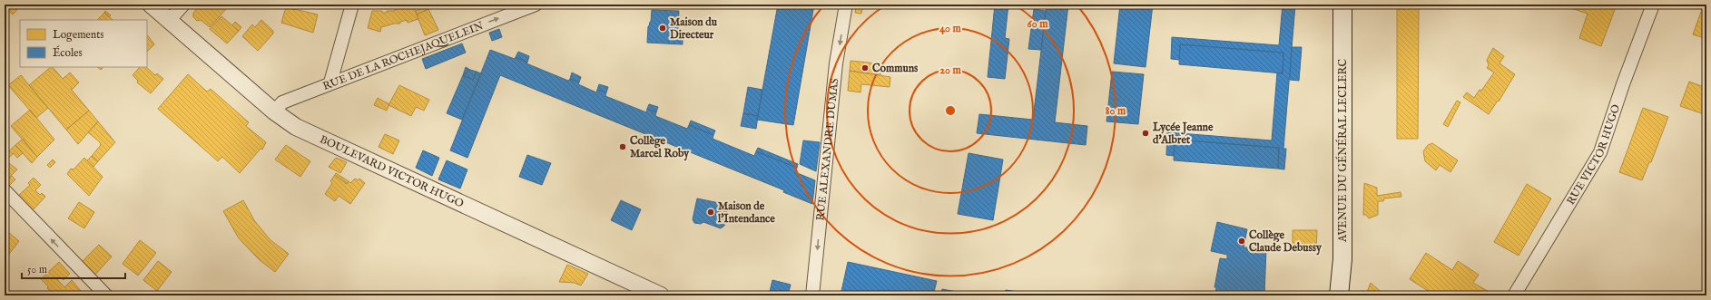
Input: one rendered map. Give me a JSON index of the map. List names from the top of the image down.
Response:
{
  "streets": {
    "main road": ["AVENUE DU GÉNÉRAL LECLERC"],
    "street": [
      "RUE DE LA ROCHEJAQUELEIN",
      "RUE ALEXANDRE DUMAS",
      "RUE VICTOR HUGO",
      "BOULEVARD VICTOR HUGO"
    ]
  },
  "crossings": [
    ["RUE DE LA ROCHEJAQUELEIN", "BOULEVARD VICTOR HUGO"]
  ],
  "one_way": ["RUE DE LA ROCHEJAQUELEIN", "RUE ALEXANDRE DUMAS"],
  "places": [
    "Maison du Directeur",
    "Communs",
    "Lycée Jeanne d'Albret",
    "Collège Marcel Roby",
    "Maison de l'Intendance",
    "Collège Claude Debussy"
  ],
  "legend": ["Logements", "Écoles"],
  "scale_bar": "50 m",
  "rings": [
    "60 m",
    "40 m",
    "20 m",
    "80 m"
  ]
}
